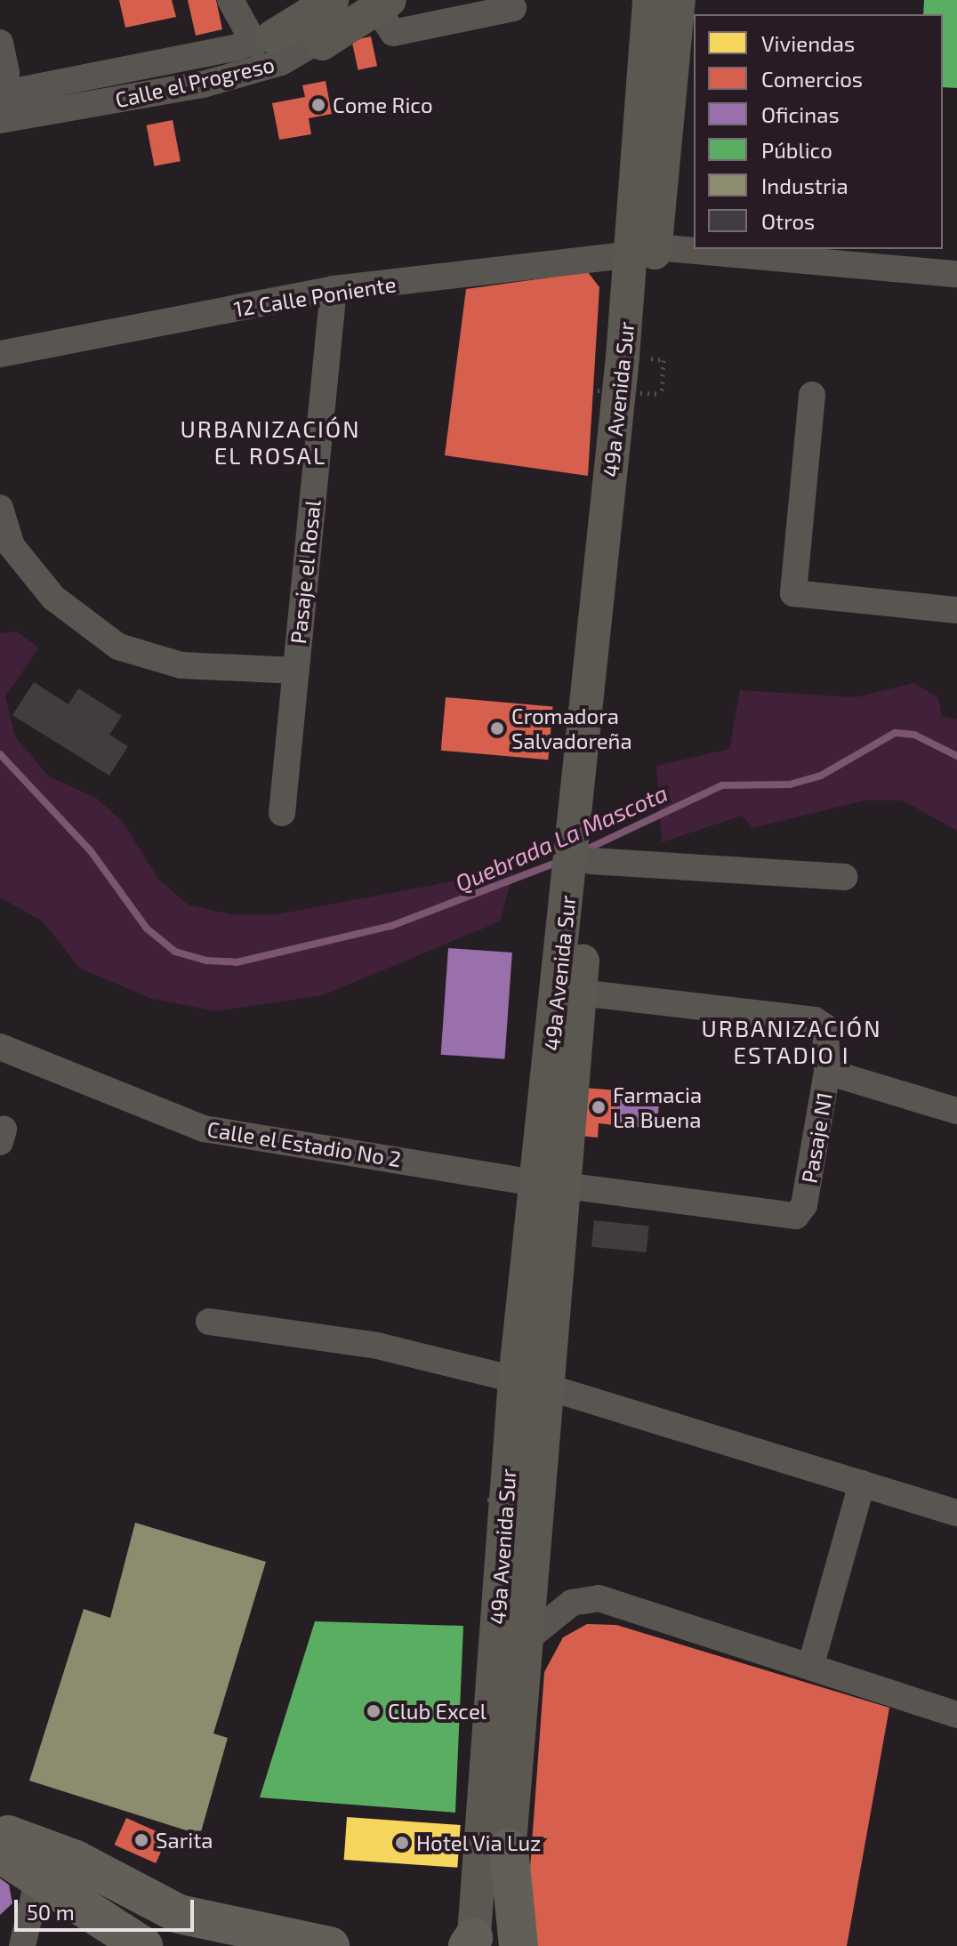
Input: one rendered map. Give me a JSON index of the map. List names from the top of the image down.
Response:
{
  "streets": {
    "main road": ["49a Avenida Sur"],
    "street": [
      "Calle el Progreso",
      "12 Calle Poniente",
      "Pasaje el Rosal",
      "Pasaje N1",
      "Calle el Estadio No 2"
    ]
  },
  "crossings": [
    ["12 Calle Poniente", "49a Avenida Sur"],
    ["12 Calle Poniente", "Pasaje el Rosal"],
    ["49a Avenida Sur", "Pasaje N1"],
    ["49a Avenida Sur", "Calle el Estadio No 2"],
    ["Pasaje N1", "Calle el Estadio No 2"]
  ],
  "districts": ["URBANIZACIÓN EL ROSAL", "URBANIZACIÓN ESTADIO I"],
  "water": ["Quebrada La Mascota"],
  "places": [
    "Come Rico",
    "Cromadora Salvadoreña",
    "Farmacia La Buena",
    "Club Excel",
    "Sarita",
    "Hotel Via Luz"
  ],
  "legend": [
    "Viviendas",
    "Comercios",
    "Oficinas",
    "Público",
    "Industria",
    "Otros"
  ],
  "scale_bar": "50 m"
}
